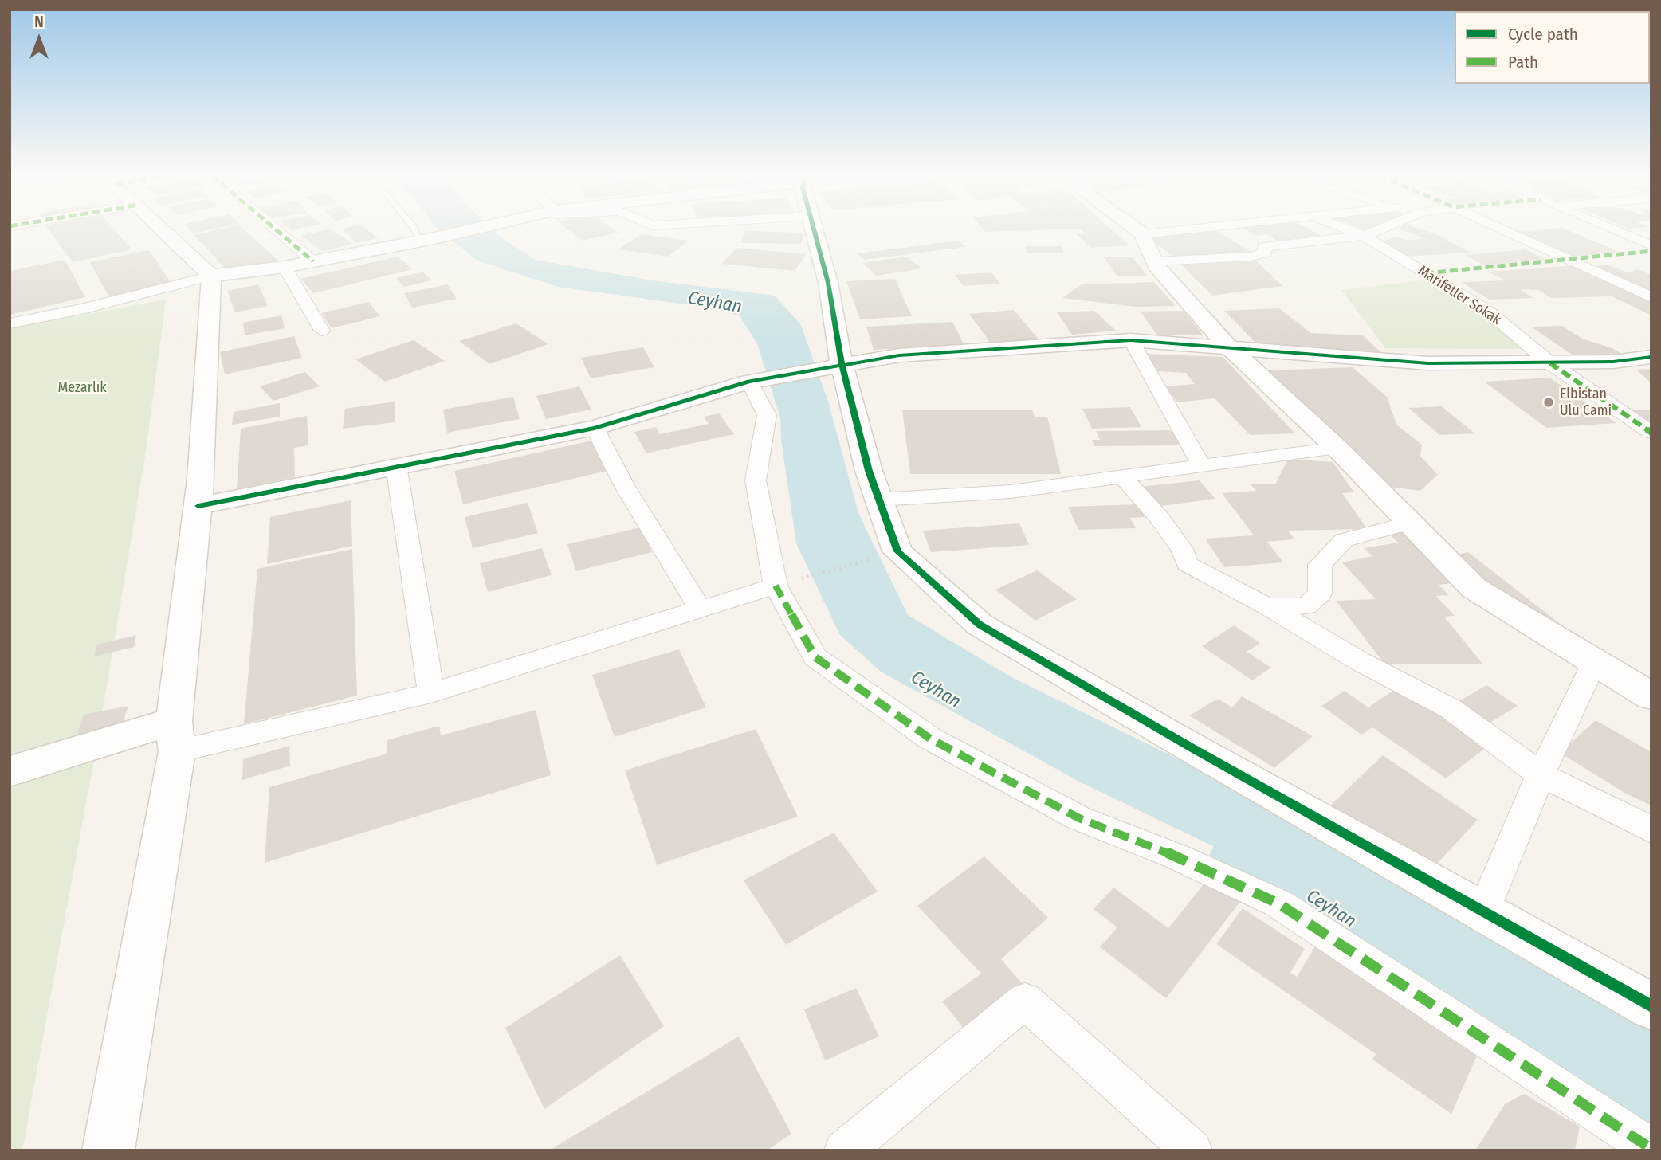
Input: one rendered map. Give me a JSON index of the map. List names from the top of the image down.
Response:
{
  "streets": {
    "street": ["Marifetler Sokak"]
  },
  "water": ["Ceyhan"],
  "parks": ["Mezarlık"],
  "places": ["Elbistan Ulu Cami"],
  "legend": ["Cycle path", "Path"],
  "north": "top"
}
